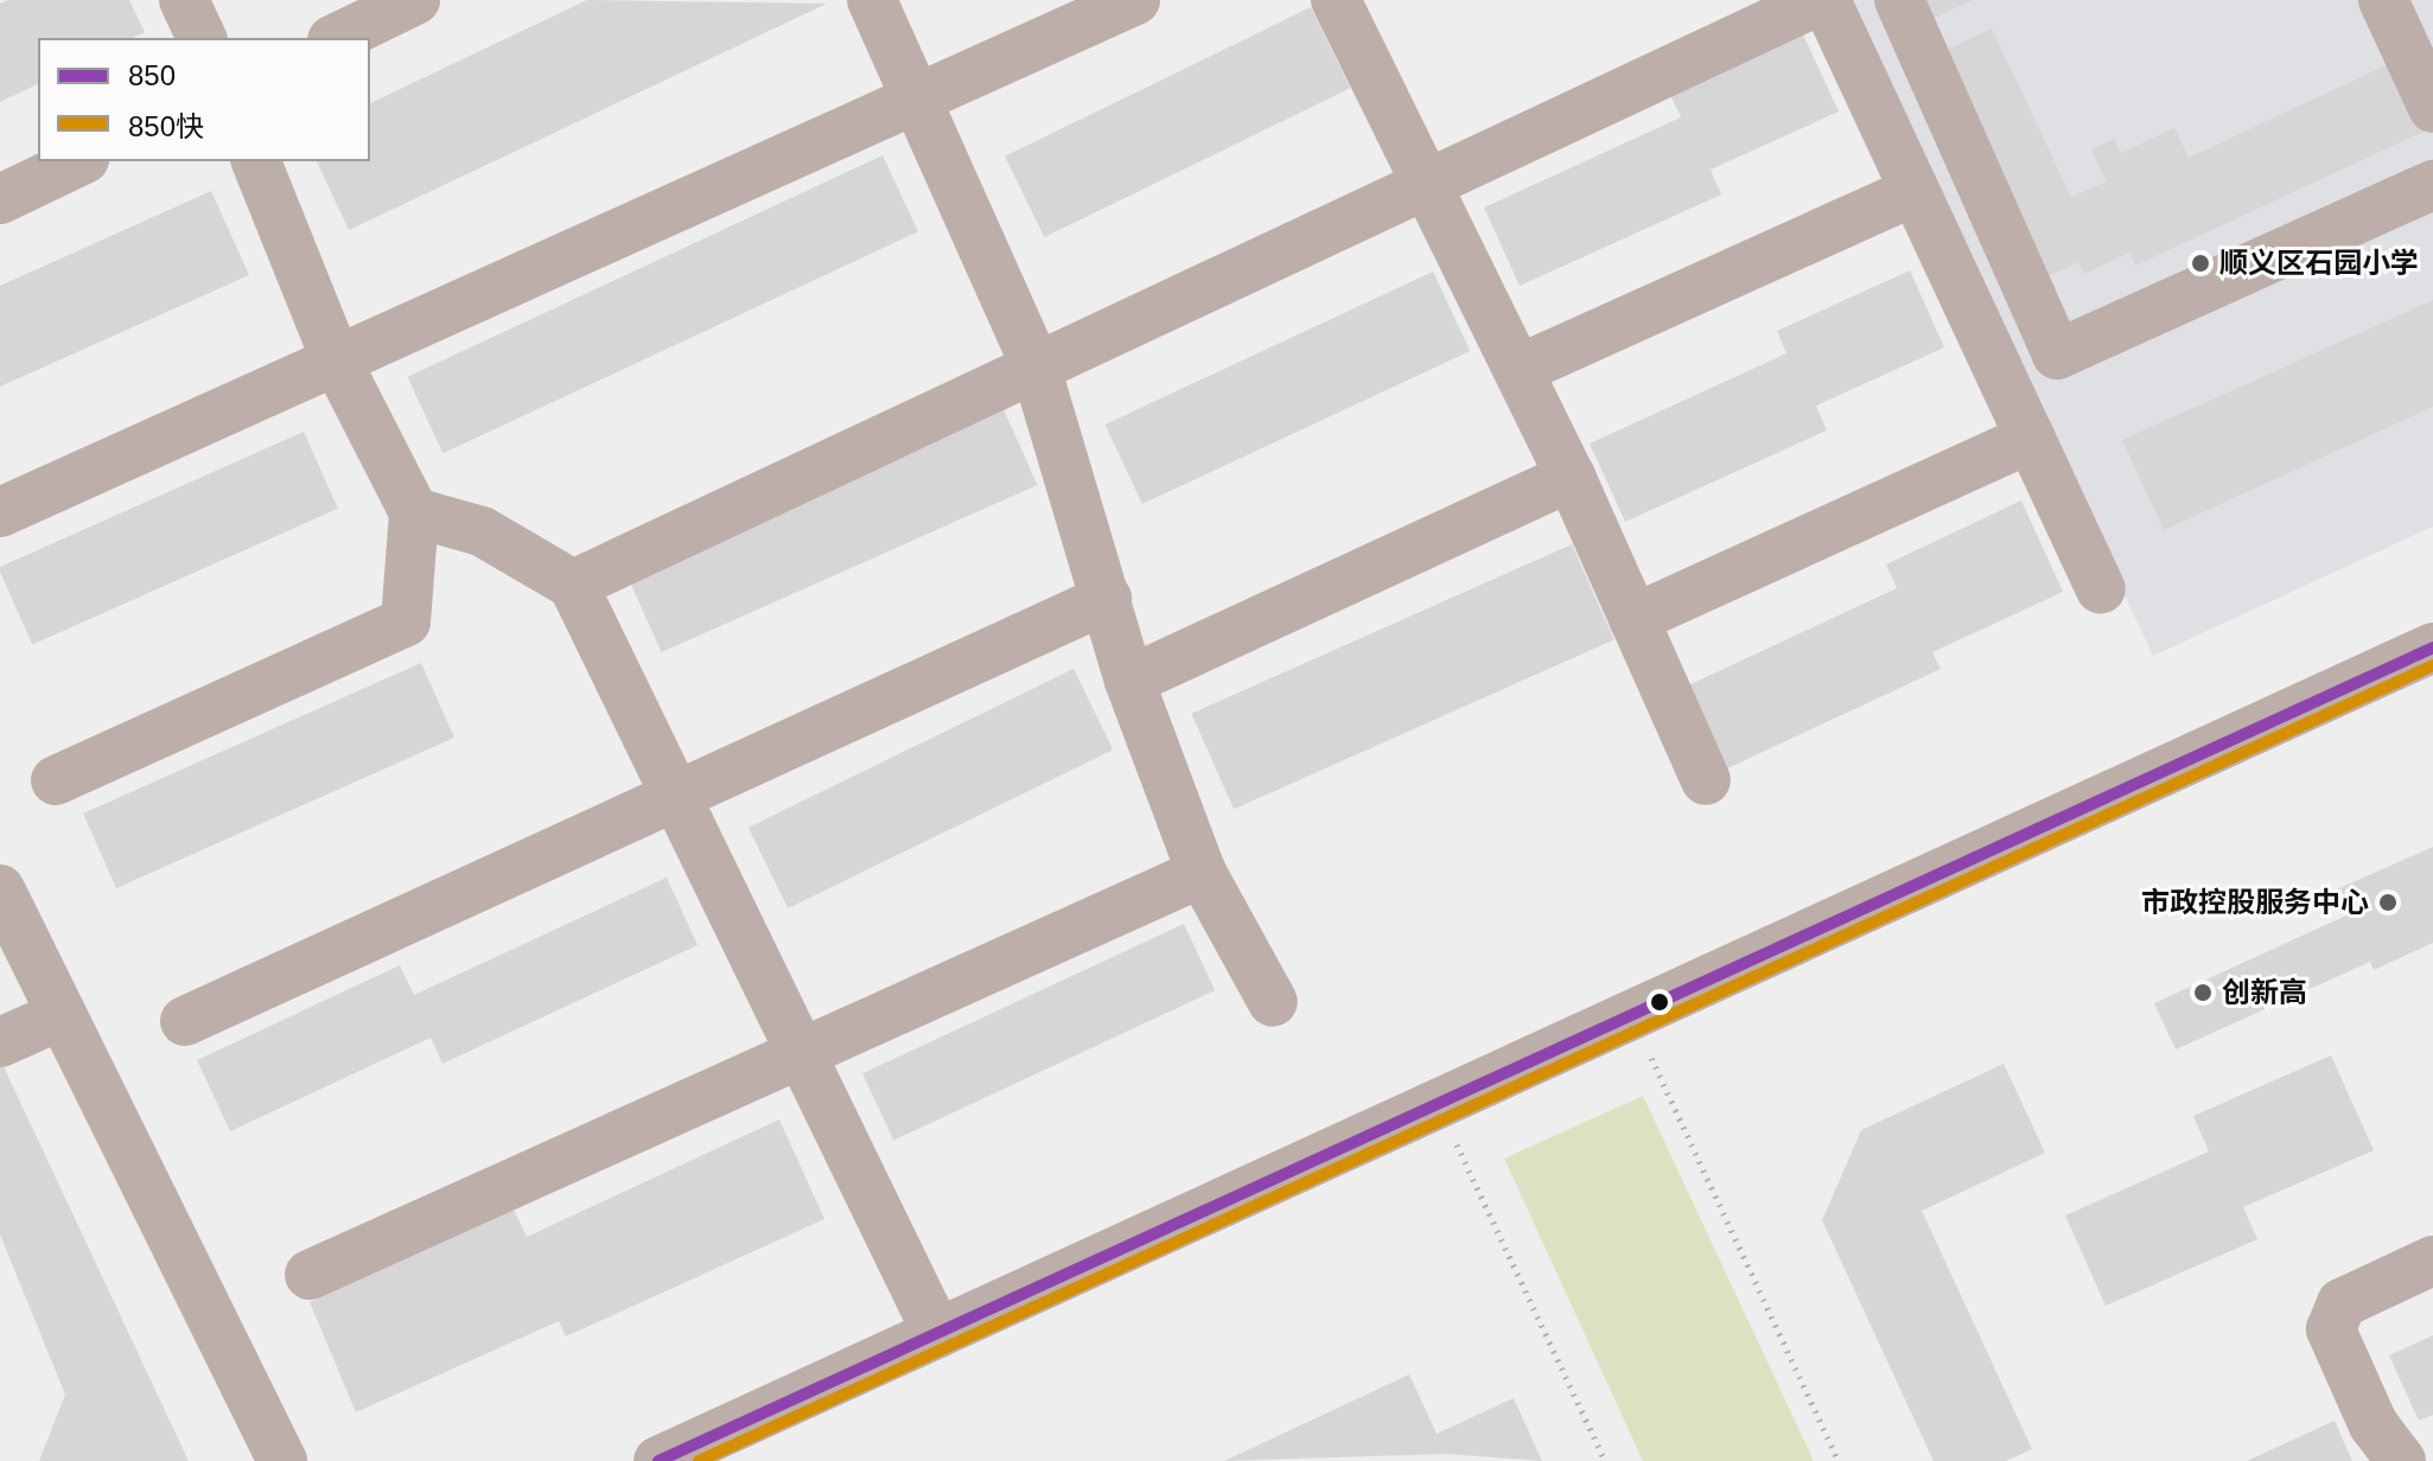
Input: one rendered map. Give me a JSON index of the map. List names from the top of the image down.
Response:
{
  "places": ["顺义区石园小学", "市政控股服务中心", "创新高"],
  "lines": ["transit line 850", "transit line 850快"],
  "legend": ["850", "850快"]
}
